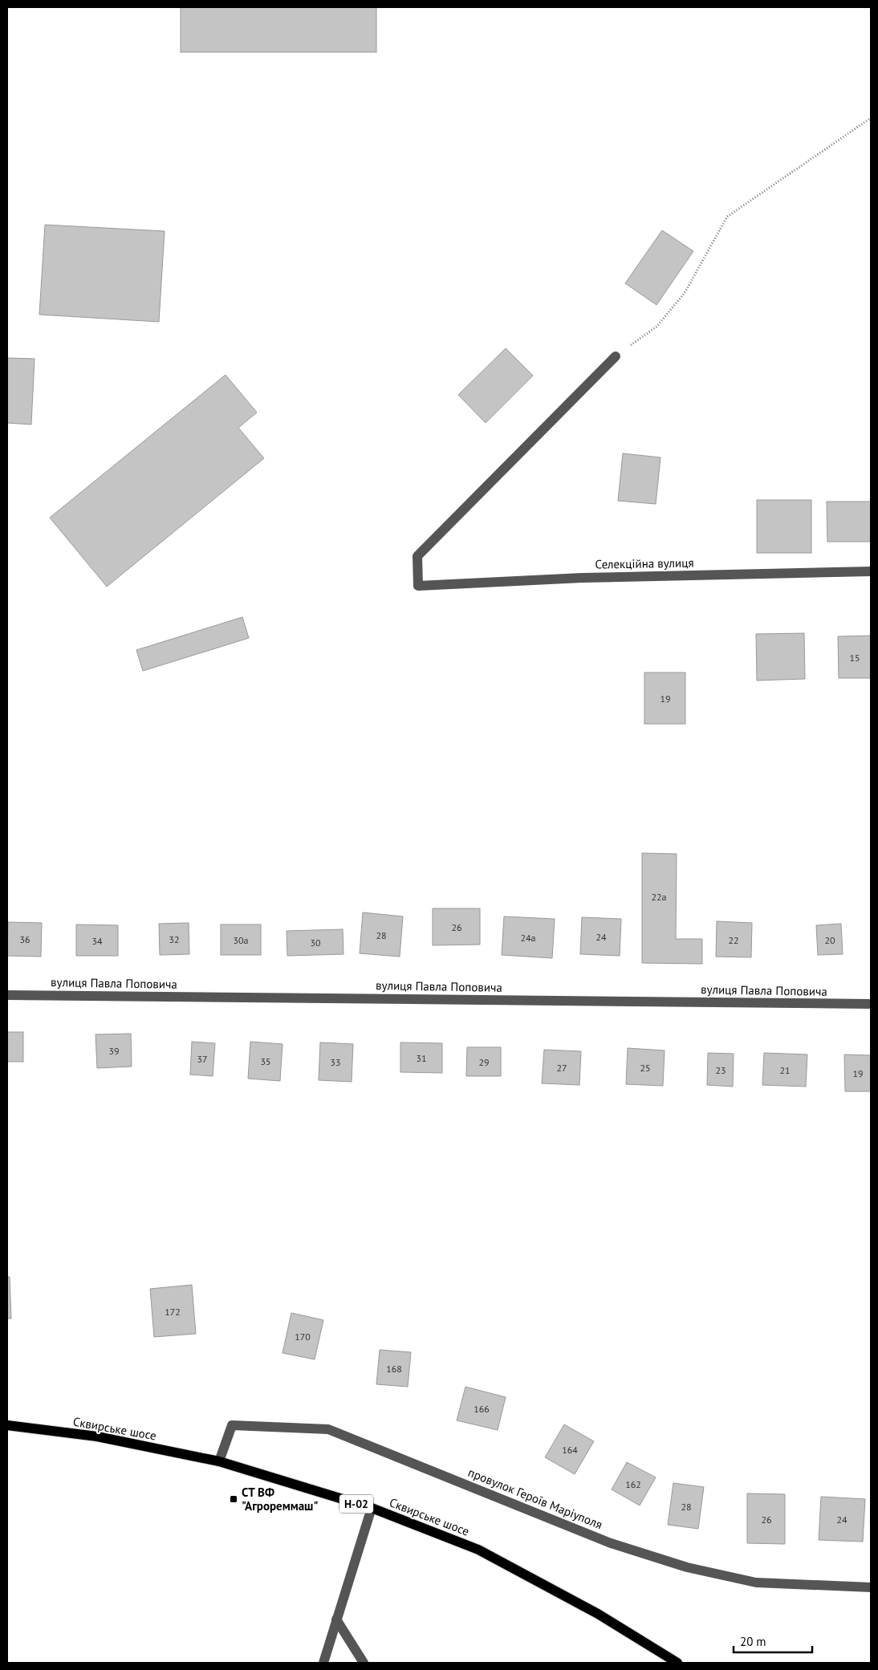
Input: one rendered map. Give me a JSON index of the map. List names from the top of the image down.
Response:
{
  "streets": {
    "main road": ["Сквирське шосе", "Н-02"],
    "street": ["Селекційна вулиця", "вулиця Павла Поповича", "провулок Героїв Маріуполя"]
  },
  "crossings": [
    ["Сквирське шосе", "провулок Героїв Маріуполя"]
  ],
  "places": {
    "transit": ["СТ ВФ \"Агрореммаш\""]
  },
  "house_numbers": [
    "15",
    "19",
    "22а",
    "26",
    "28",
    "24",
    "24а",
    "36",
    "32",
    "30а",
    "22",
    "20",
    "34",
    "30",
    "39",
    "31",
    "37",
    "35",
    "33",
    "29",
    "27",
    "25",
    "23",
    "21",
    "19",
    "172",
    "170",
    "168",
    "166",
    "164",
    "162",
    "28",
    "26",
    "24"
  ],
  "scale_bar": "20 m"
}
